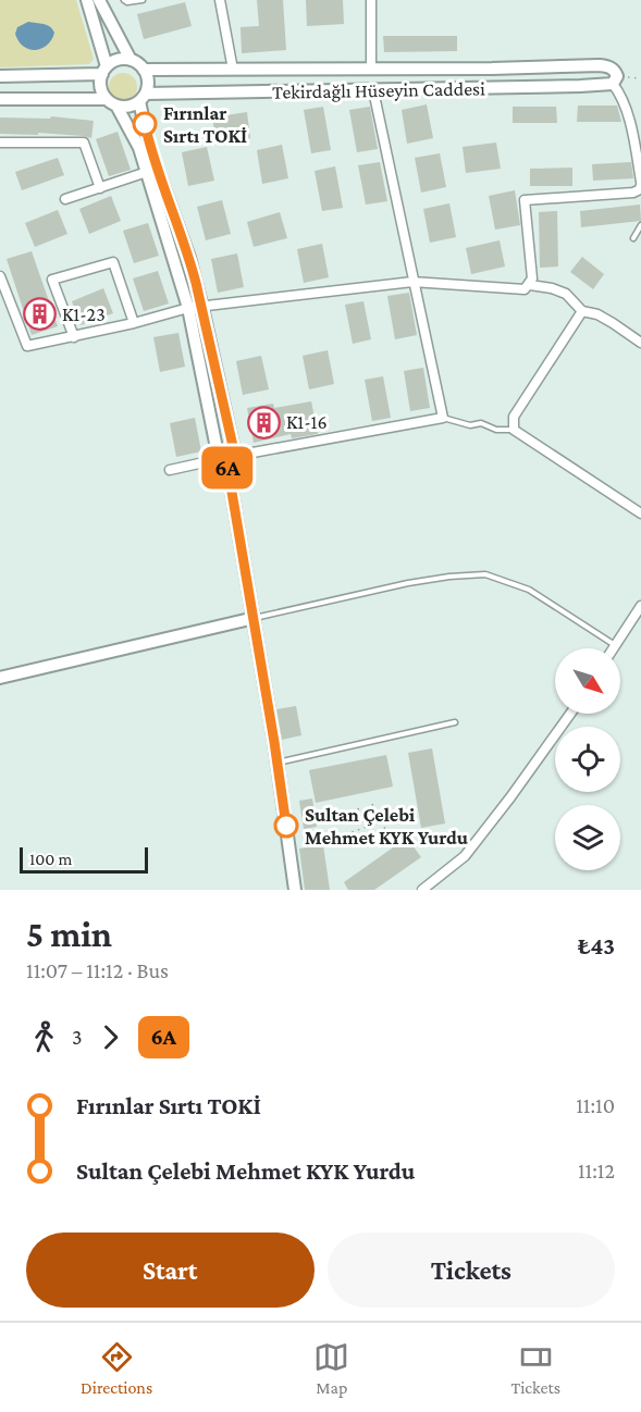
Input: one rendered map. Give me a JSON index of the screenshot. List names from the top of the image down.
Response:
{
  "streets": {
    "main road": ["Tekirdağlı Hüseyin Caddesi"]
  },
  "places": {
    "other": ["Fırınlar Sırtı TOKİ", "Sultan Çelebi Mehmet KYK Yurdu"],
    "building": ["K1-23", "K1-16"]
  },
  "lines": ["bus line 6A"],
  "scale_bar": "100 m",
  "north": "bottom right",
  "page": {
    "on_map": "6A",
    "scale": "100 m",
    "heading": ["5 min", "11:07 – 11:12 · Bus", "₺43"],
    "legs": ["3", "6A"],
    "list": [
      {
        "name": "Fırınlar Sırtı TOKİ",
        "value": "11:10"
      },
      {
        "name": "Sultan Çelebi Mehmet KYK Yurdu",
        "value": "11:12"
      }
    ],
    "buttons": ["Start", "Tickets"],
    "tabs": ["Directions", "Map", "Tickets"]
  }
}
